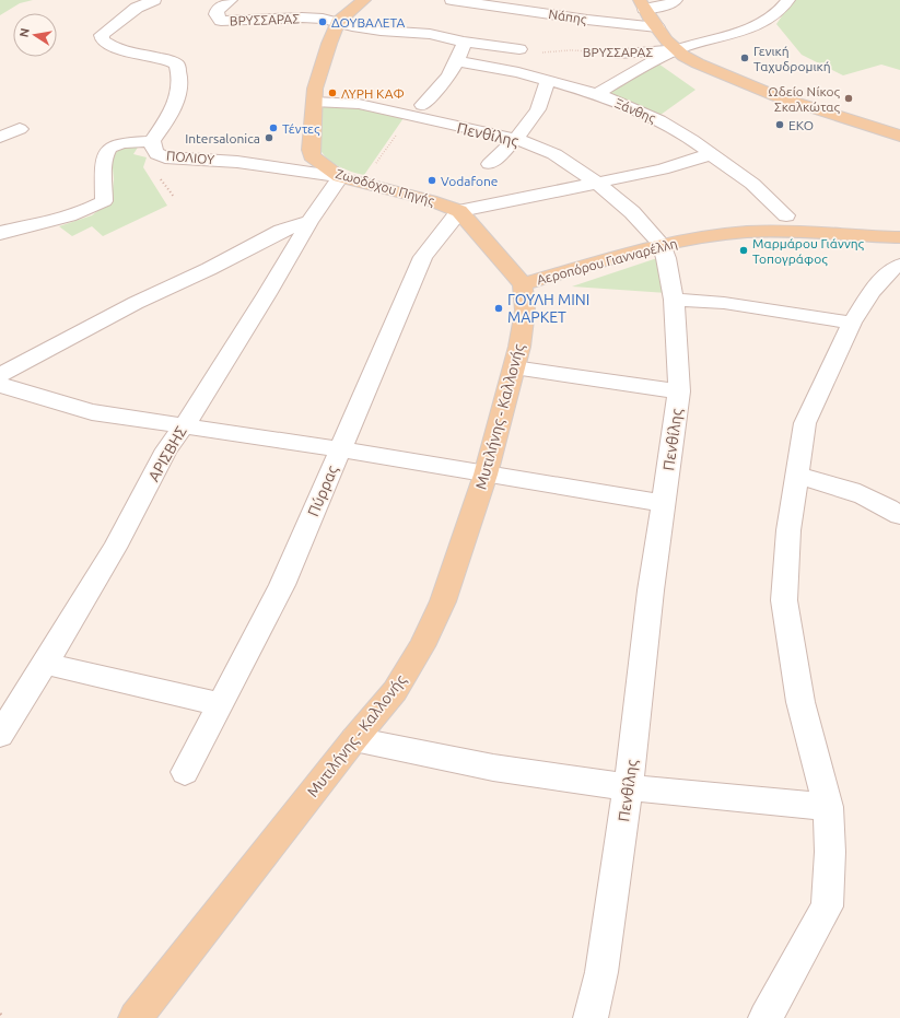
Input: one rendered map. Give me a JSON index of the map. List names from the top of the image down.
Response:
{
  "streets": {
    "main road": ["Ζωοδόχου Πηγής", "Αεροπόρου Γιανναρέλλη", "Μυτιλήνης - Καλλονής"],
    "street": [
      "Νάπης",
      "ΒΡΥΣΣΑΡΑΣ",
      "Ξάνθης",
      "Πενθίλης",
      "ΠΟΛΙΟΥ",
      "ΑΡΙΣΒΗΣ",
      "Πύρρας"
    ]
  },
  "crossings": [
    ["ΒΡΥΣΣΑΡΑΣ", "Ξάνθης"],
    ["ΒΡΥΣΣΑΡΑΣ", "Ζωοδόχου Πηγής"],
    ["Πενθίλης", "Ζωοδόχου Πηγής"],
    ["Πενθίλης", "Αεροπόρου Γιανναρέλλη"],
    ["ΠΟΛΙΟΥ", "Ζωοδόχου Πηγής"],
    ["ΠΟΛΙΟΥ", "ΑΡΙΣΒΗΣ"],
    ["Ζωοδόχου Πηγής", "Αεροπόρου Γιανναρέλλη"],
    ["Ζωοδόχου Πηγής", "Μυτιλήνης - Καλλονής"],
    ["Ζωοδόχου Πηγής", "ΑΡΙΣΒΗΣ"],
    ["Ζωοδόχου Πηγής", "Πύρρας"],
    ["Αεροπόρου Γιανναρέλλη", "Μυτιλήνης - Καλλονής"]
  ],
  "places": [
    "ΔΟΥΒΑΛΕΤΑ",
    "Γενική Ταχυδρομική",
    "ΛΥΡΗ ΚΑΦ",
    "Ωδείο Νίκος Σκαλκώτας",
    "EKO",
    "Τέντες",
    "Intersalonica",
    "Vodafone",
    "Μαρμάρου Γιάννης Τοπογράφος",
    "ΓΟΥΛΗ ΜΙΝΙ ΜΑΡΚΕΤ"
  ],
  "north": "left"
}
